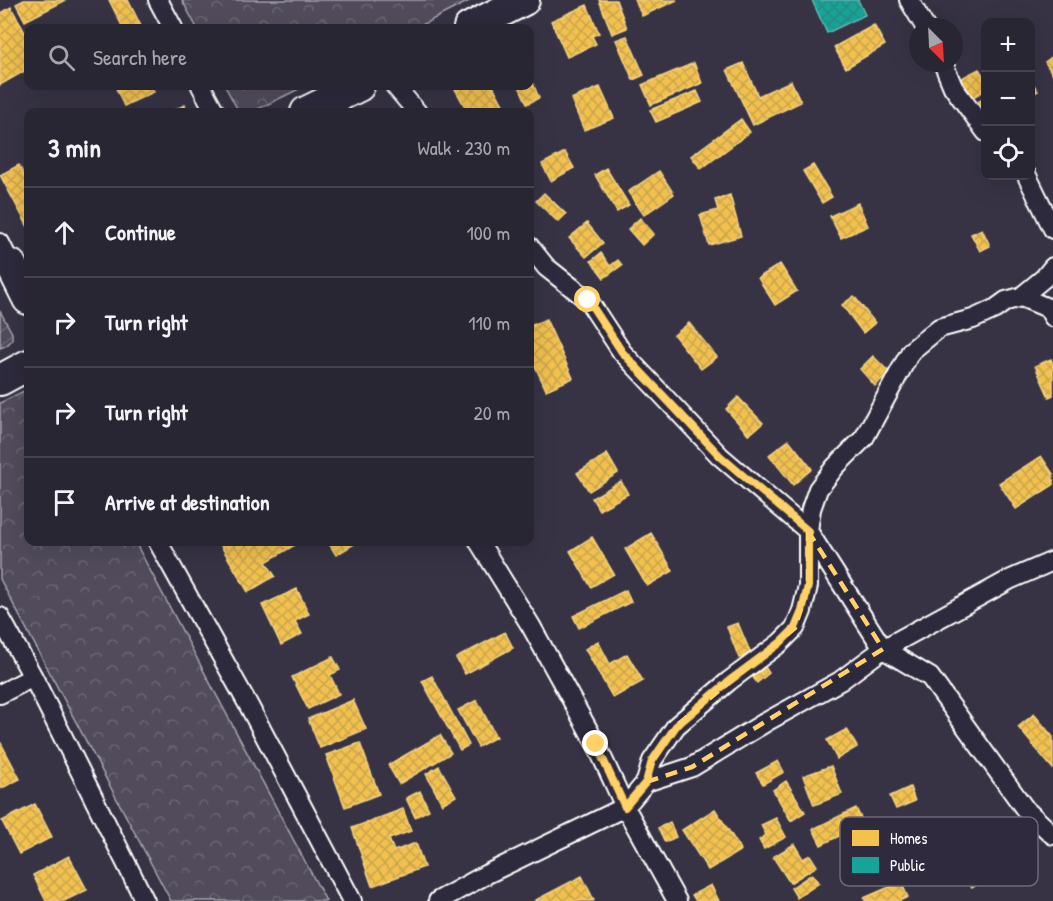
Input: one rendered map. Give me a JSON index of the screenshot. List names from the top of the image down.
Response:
{
  "legend": ["Homes", "Public"],
  "north": "bottom right",
  "page": {
    "map_buttons": ["+", "−"],
    "search": "Search here",
    "heading": ["3 min", "Walk · 230 m"],
    "list": [
      ["Continue", "100 m"],
      ["Turn right", "110 m"],
      ["Turn right", "20 m"],
      "Arrive at destination"
    ]
  }
}
